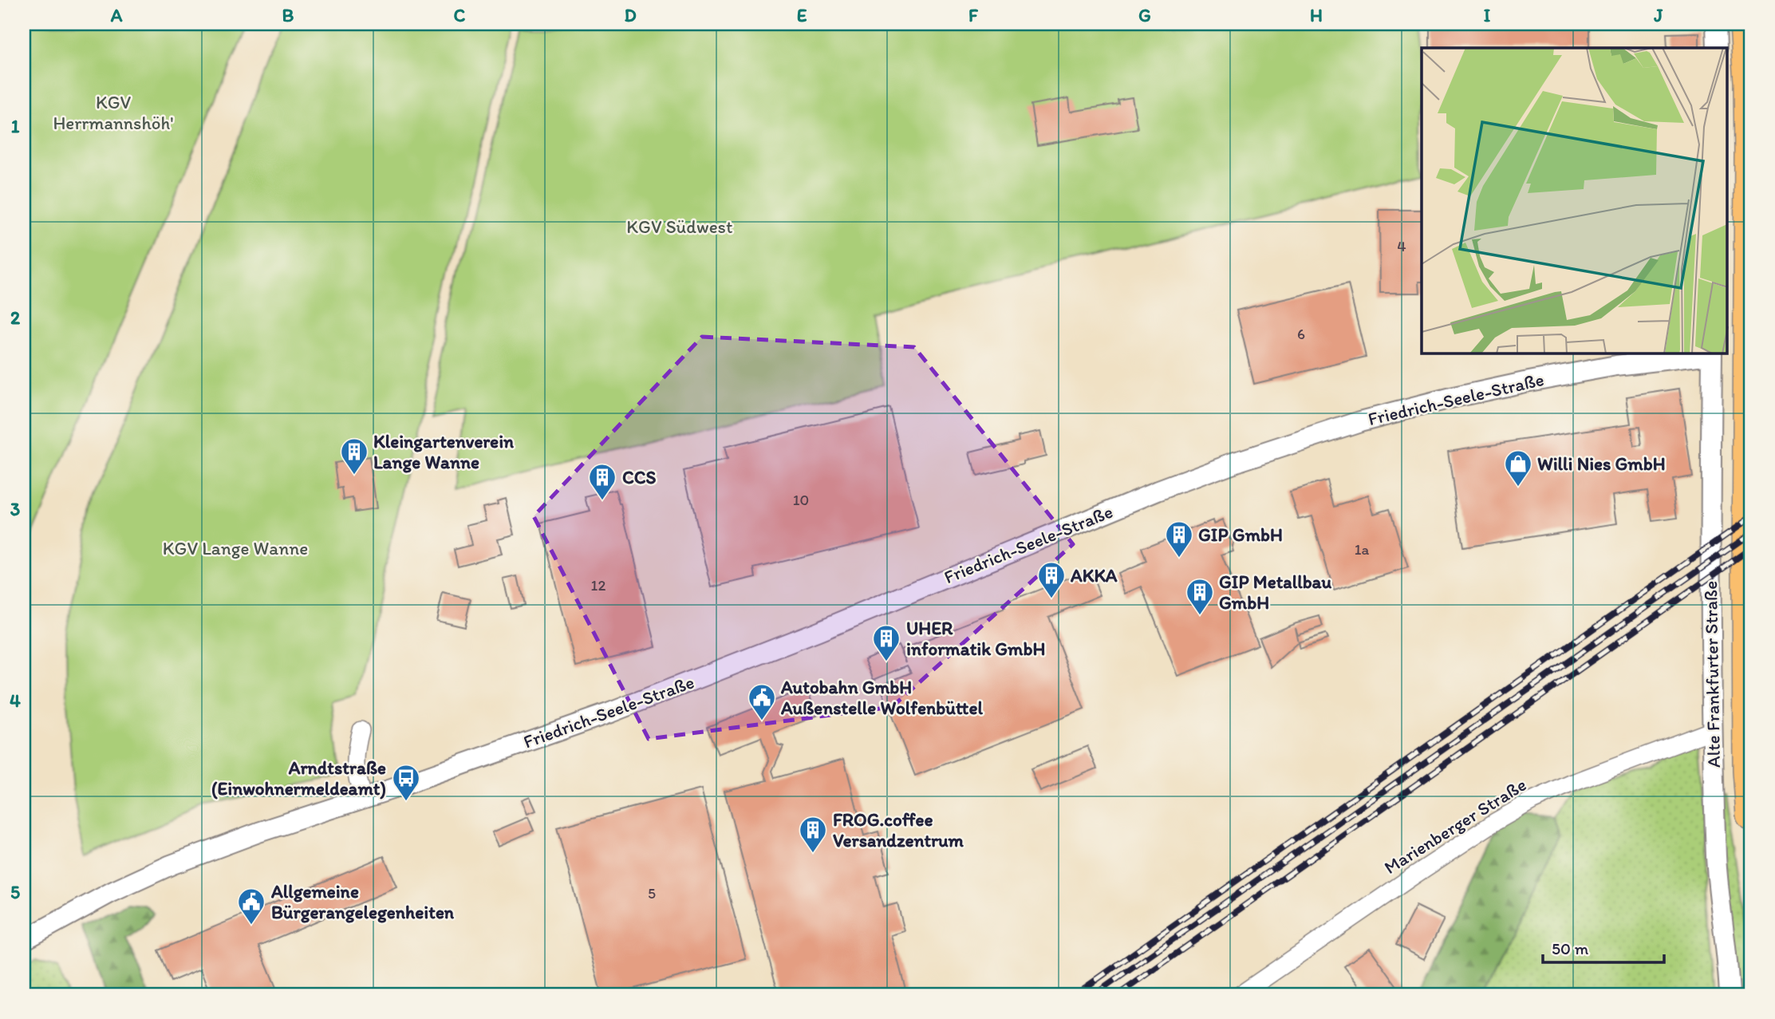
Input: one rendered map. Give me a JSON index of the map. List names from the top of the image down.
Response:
{
  "streets": {
    "street": ["Friedrich-Seele-Straße", "Alte Frankfurter Straße", "Marienberger Straße"]
  },
  "crossings": [
    ["Alte Frankfurter Straße", "Marienberger Straße"]
  ],
  "parks": ["KGV Herrmannshöh'", "KGV Südwest", "KGV Lange Wanne"],
  "places": {
    "building": [
      "Kleingartenverein Lange Wanne",
      "CCS",
      "GIP GmbH",
      "AKKA",
      "GIP Metallbau GmbH",
      "UHER informatik GmbH",
      "FROG.coffee Versandzentrum"
    ],
    "shop": ["Willi Nies GmbH"],
    "public building": ["Autobahn GmbH Außenstelle Wolfenbüttel", "Allgemeine Bürgerangelegenheiten"],
    "bus stop": ["Arndtstraße (Einwohnermeldeamt)"]
  },
  "house_numbers": [
    "4",
    "6",
    "10",
    "1a",
    "12",
    "5"
  ],
  "scale_bar": "50 m",
  "grid": {
    "columns": [
      "A",
      "B",
      "C",
      "D",
      "E",
      "F",
      "G",
      "H",
      "I",
      "J"
    ],
    "rows": [
      "1",
      "2",
      "3",
      "4",
      "5"
    ]
  }
}
